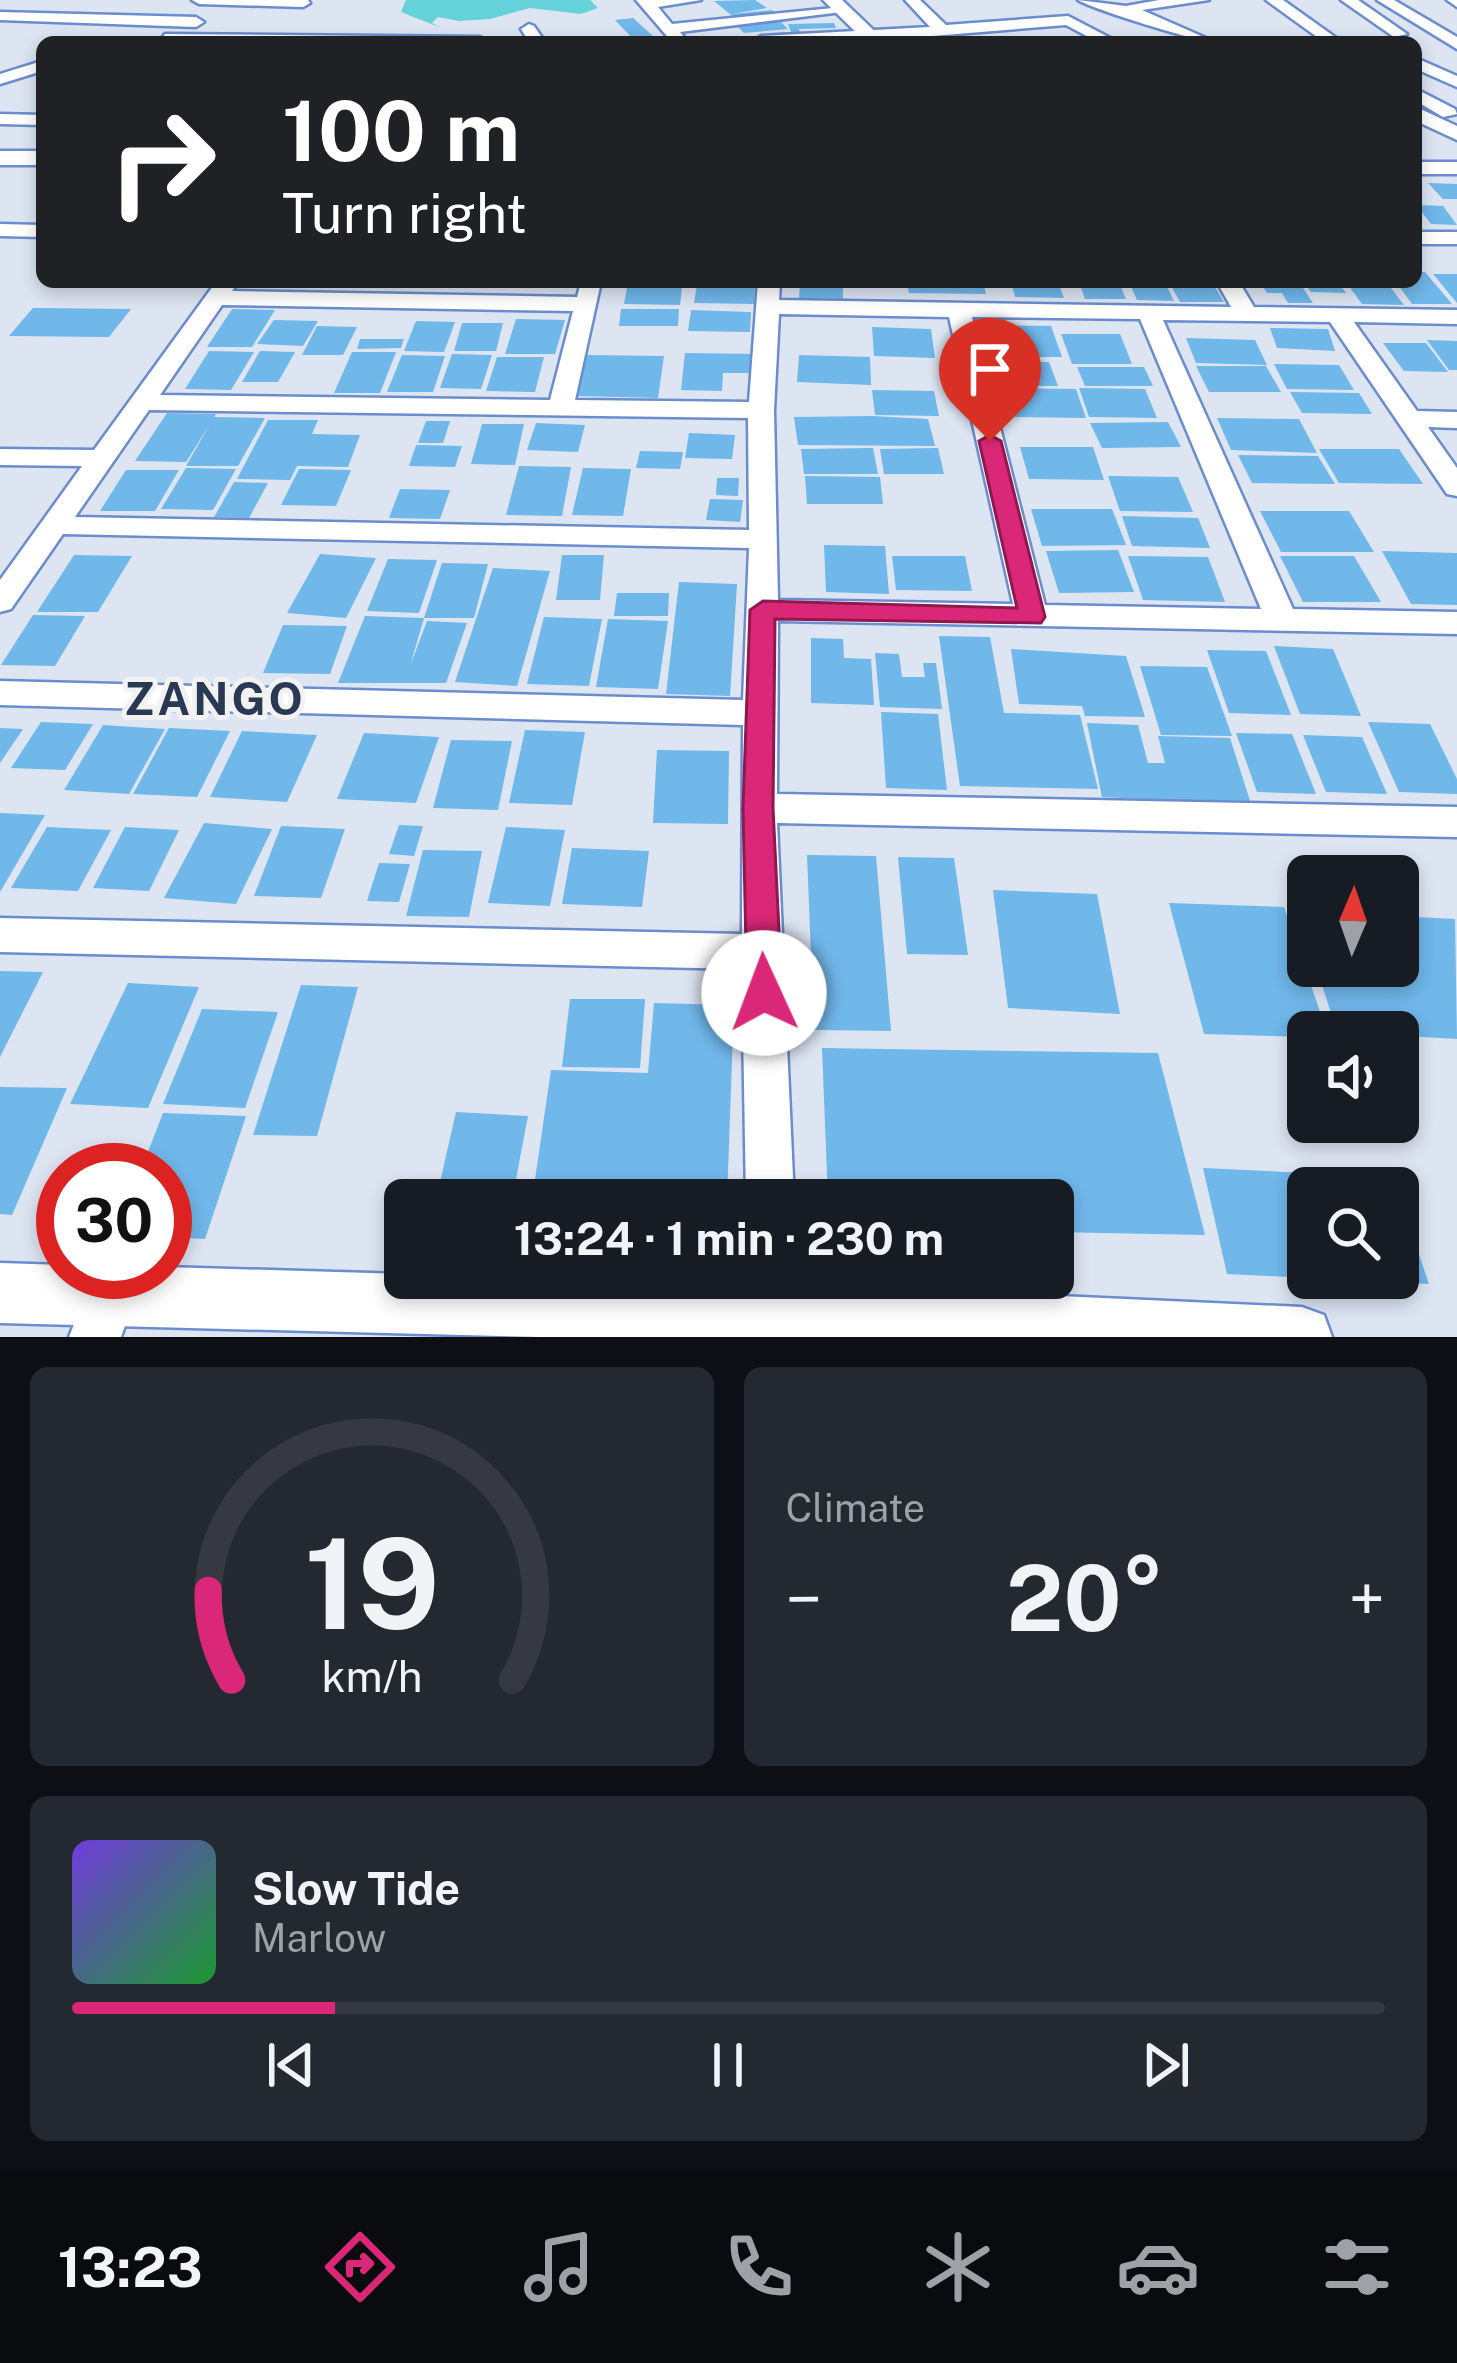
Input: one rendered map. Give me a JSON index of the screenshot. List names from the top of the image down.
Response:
{
  "districts": ["ZANGO"],
  "north": "top",
  "page": {
    "turn": ["100 m", "Turn right"],
    "limit": "30",
    "trip": "13:24 · 1 min · 230 m",
    "tile": "Climate",
    "heat": ["−", "20°", "+"],
    "song": ["Slow Tide", "Marlow"],
    "tabs": "13:23",
    "gauge": ["19", "km/h"]
  }
}
